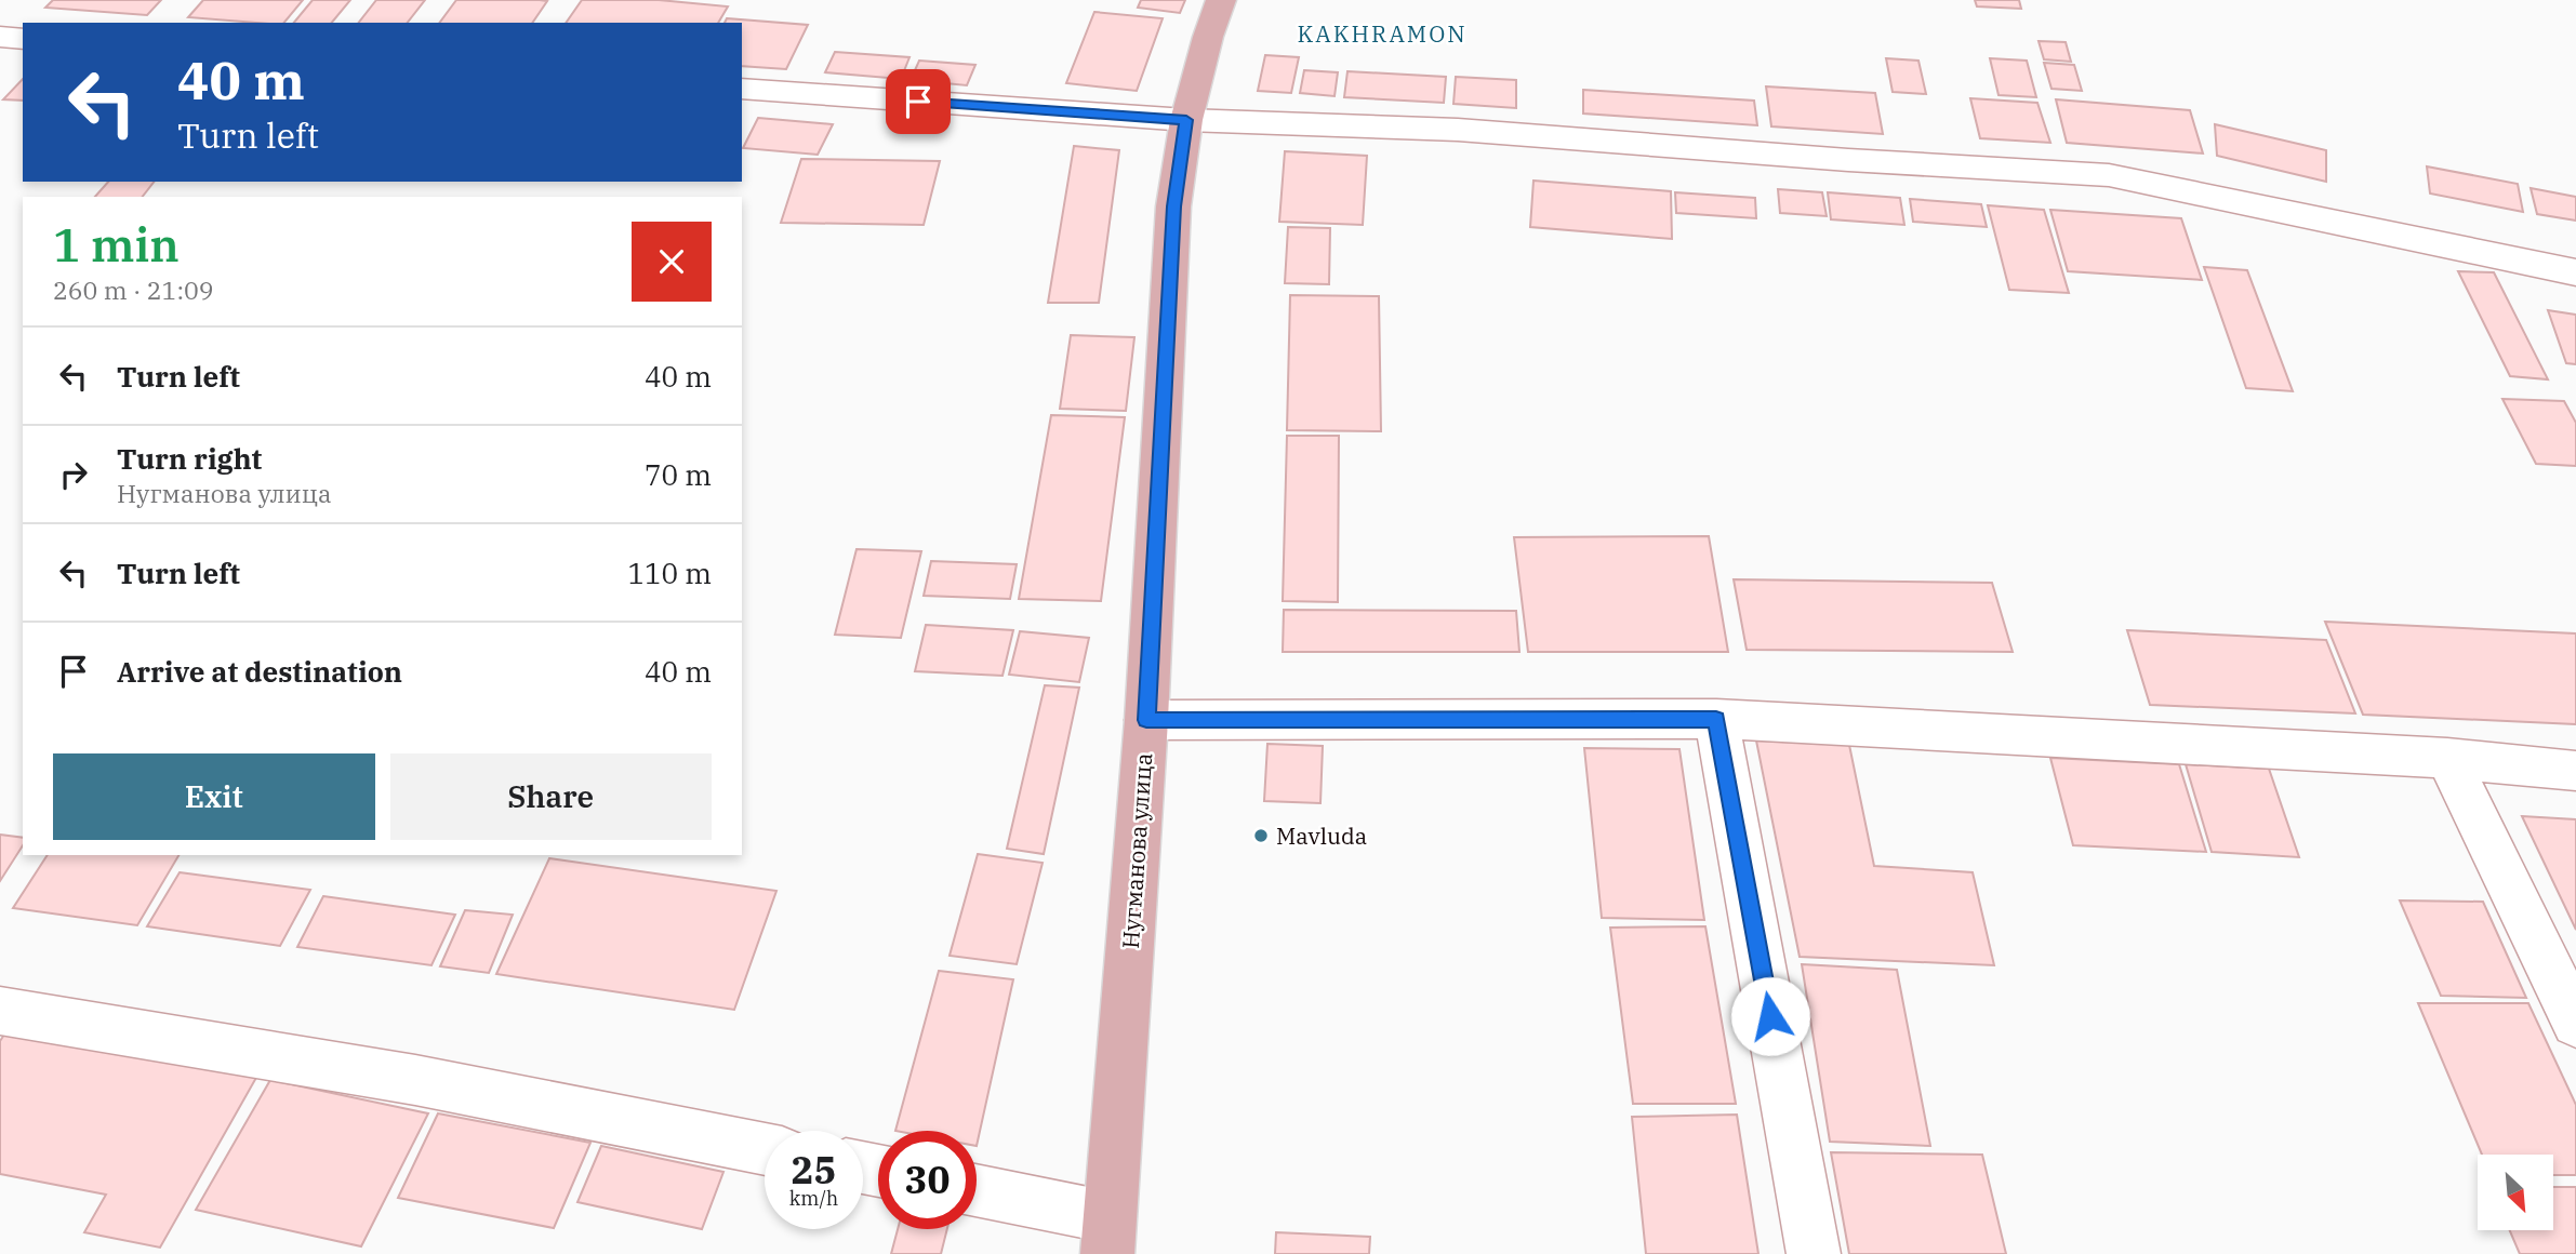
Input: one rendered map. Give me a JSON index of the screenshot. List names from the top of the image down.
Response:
{
  "streets": {
    "main road": ["Нугманова улица"]
  },
  "districts": ["KAKHRAMON"],
  "places": ["Mavluda"],
  "north": "bottom right",
  "page": {
    "turn": ["40 m", "Turn left"],
    "heading": ["1 min", "260 m · 21:09"],
    "list": [
      {
        "name": "Turn left",
        "value": "40 m"
      },
      {
        "name": "Turn right",
        "note": "Нугманова улица",
        "value": "70 m"
      },
      {
        "name": "Turn left",
        "value": "110 m"
      },
      {
        "name": "Arrive at destination",
        "value": "40 m"
      }
    ],
    "buttons": ["Exit", "Share"],
    "speed": "25 km/h",
    "limit": "30"
  }
}
